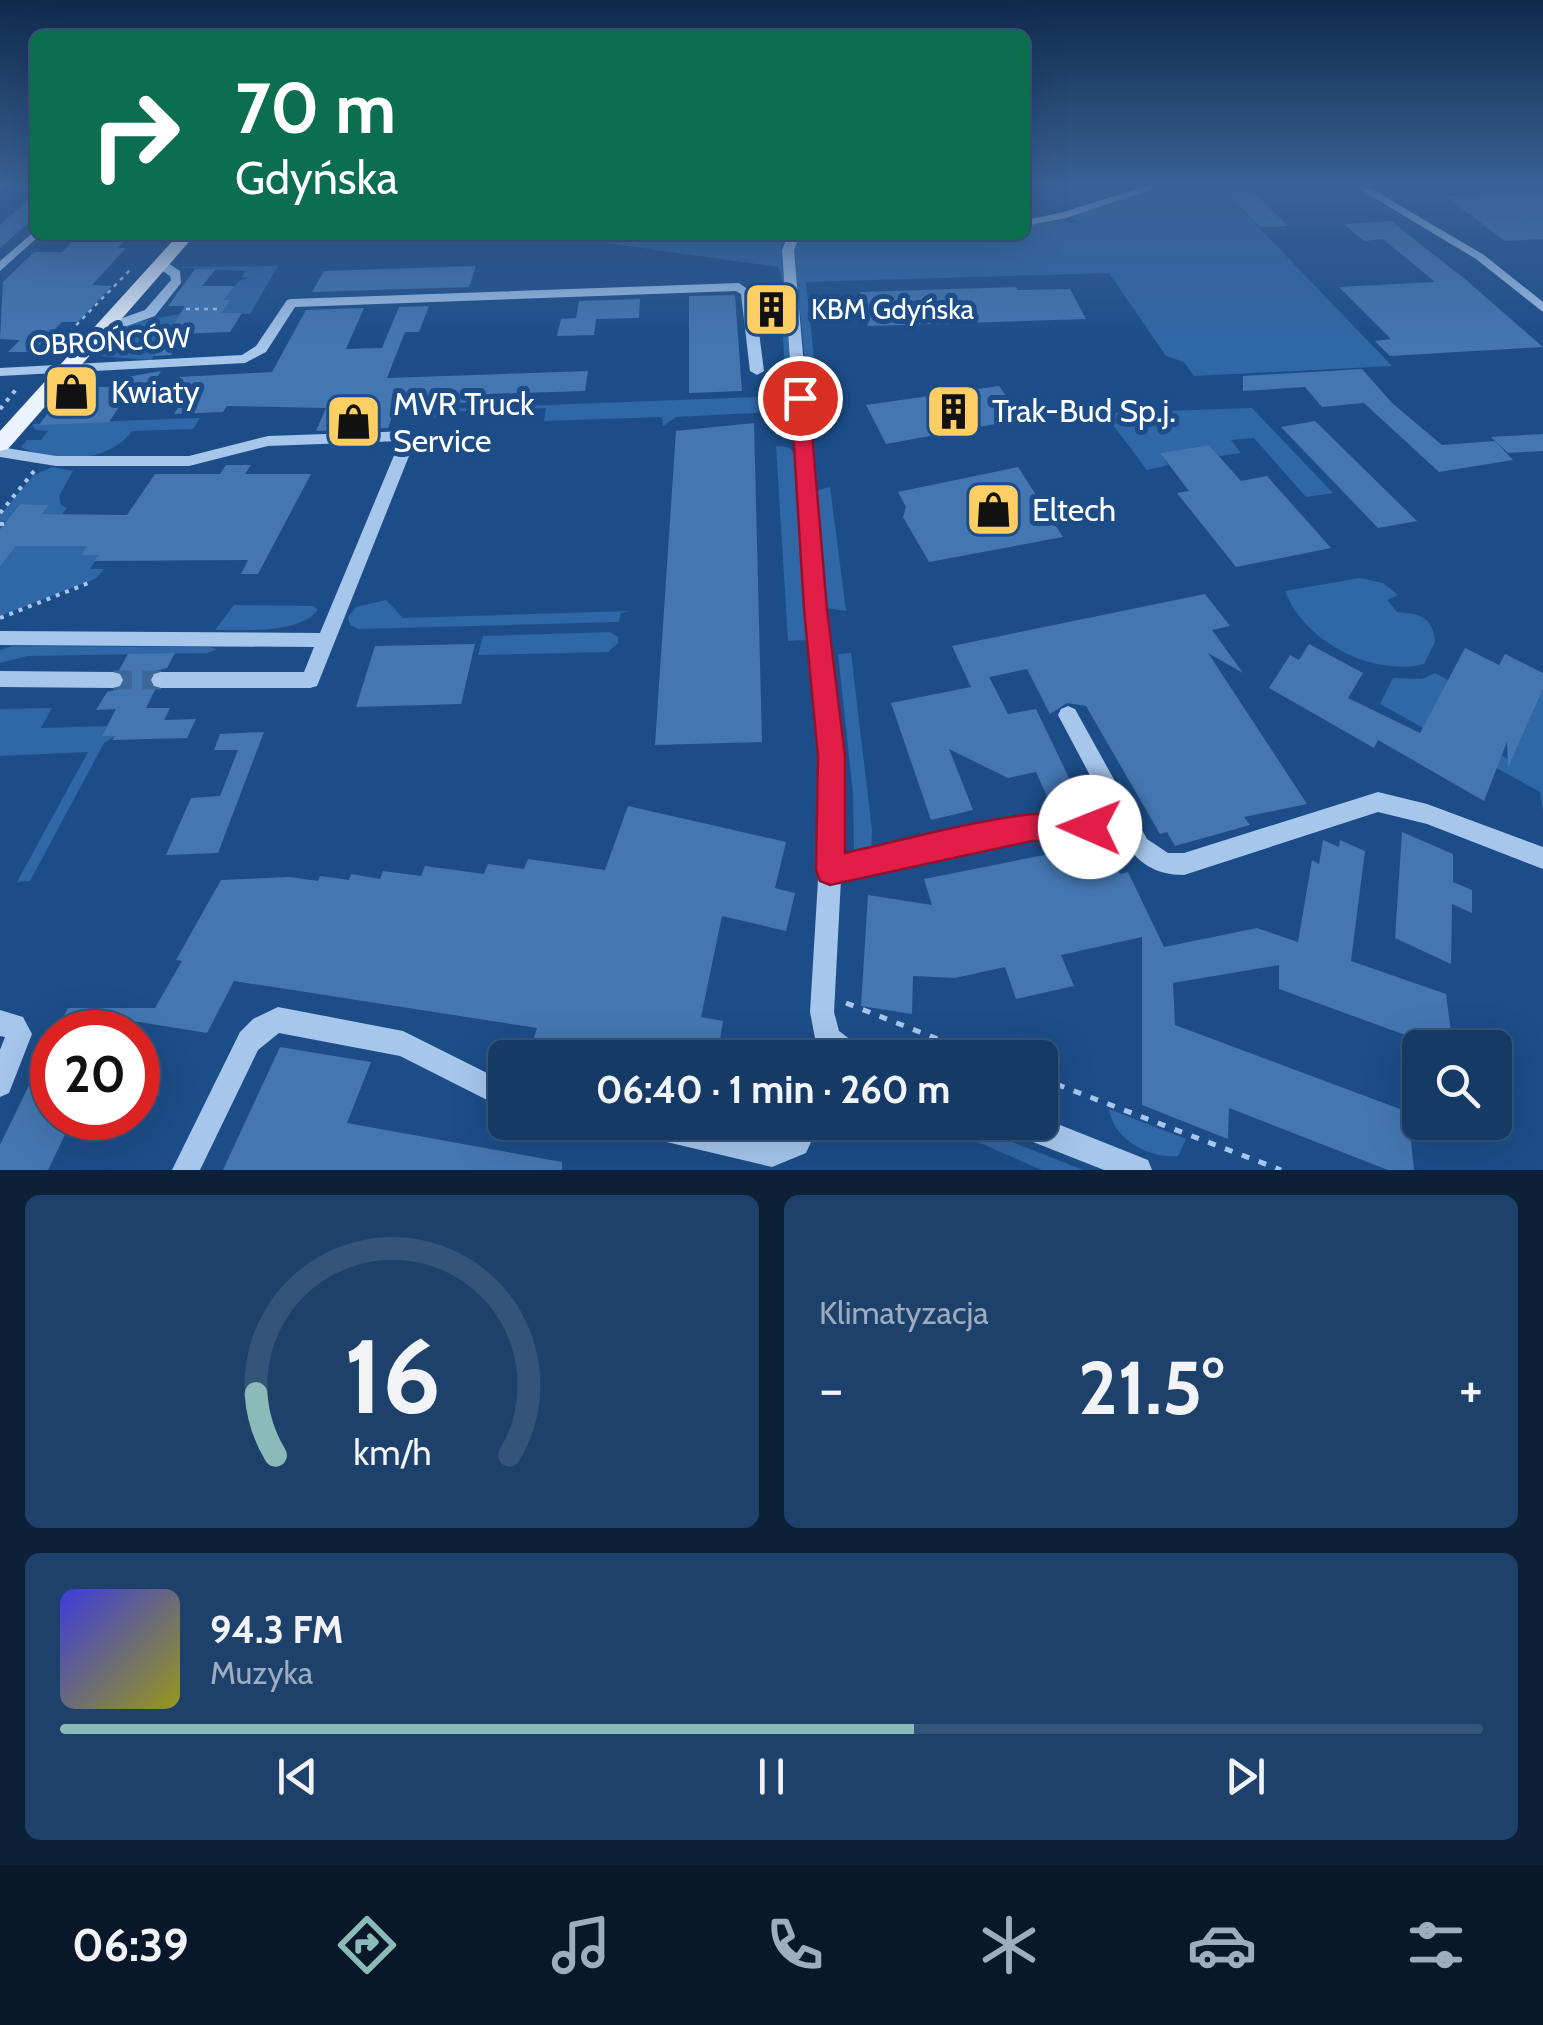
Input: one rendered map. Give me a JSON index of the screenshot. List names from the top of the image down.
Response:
{
  "streets": {
    "street": ["OBROŃCÓW"]
  },
  "places": {
    "building": ["KBM Gdyńska", "Trak-Bud Sp.j."],
    "shop": ["Kwiaty", "MVR Truck Service", "Eltech"]
  },
  "page": {
    "turn": ["70 m", "Gdyńska"],
    "limit": "20",
    "trip": "06:40 · 1 min · 260 m",
    "tile": "Klimatyzacja",
    "heat": ["−", "21.5°", "+"],
    "song": ["94.3 FM", "Muzyka"],
    "tabs": "06:39",
    "gauge": ["16", "km/h"]
  }
}
